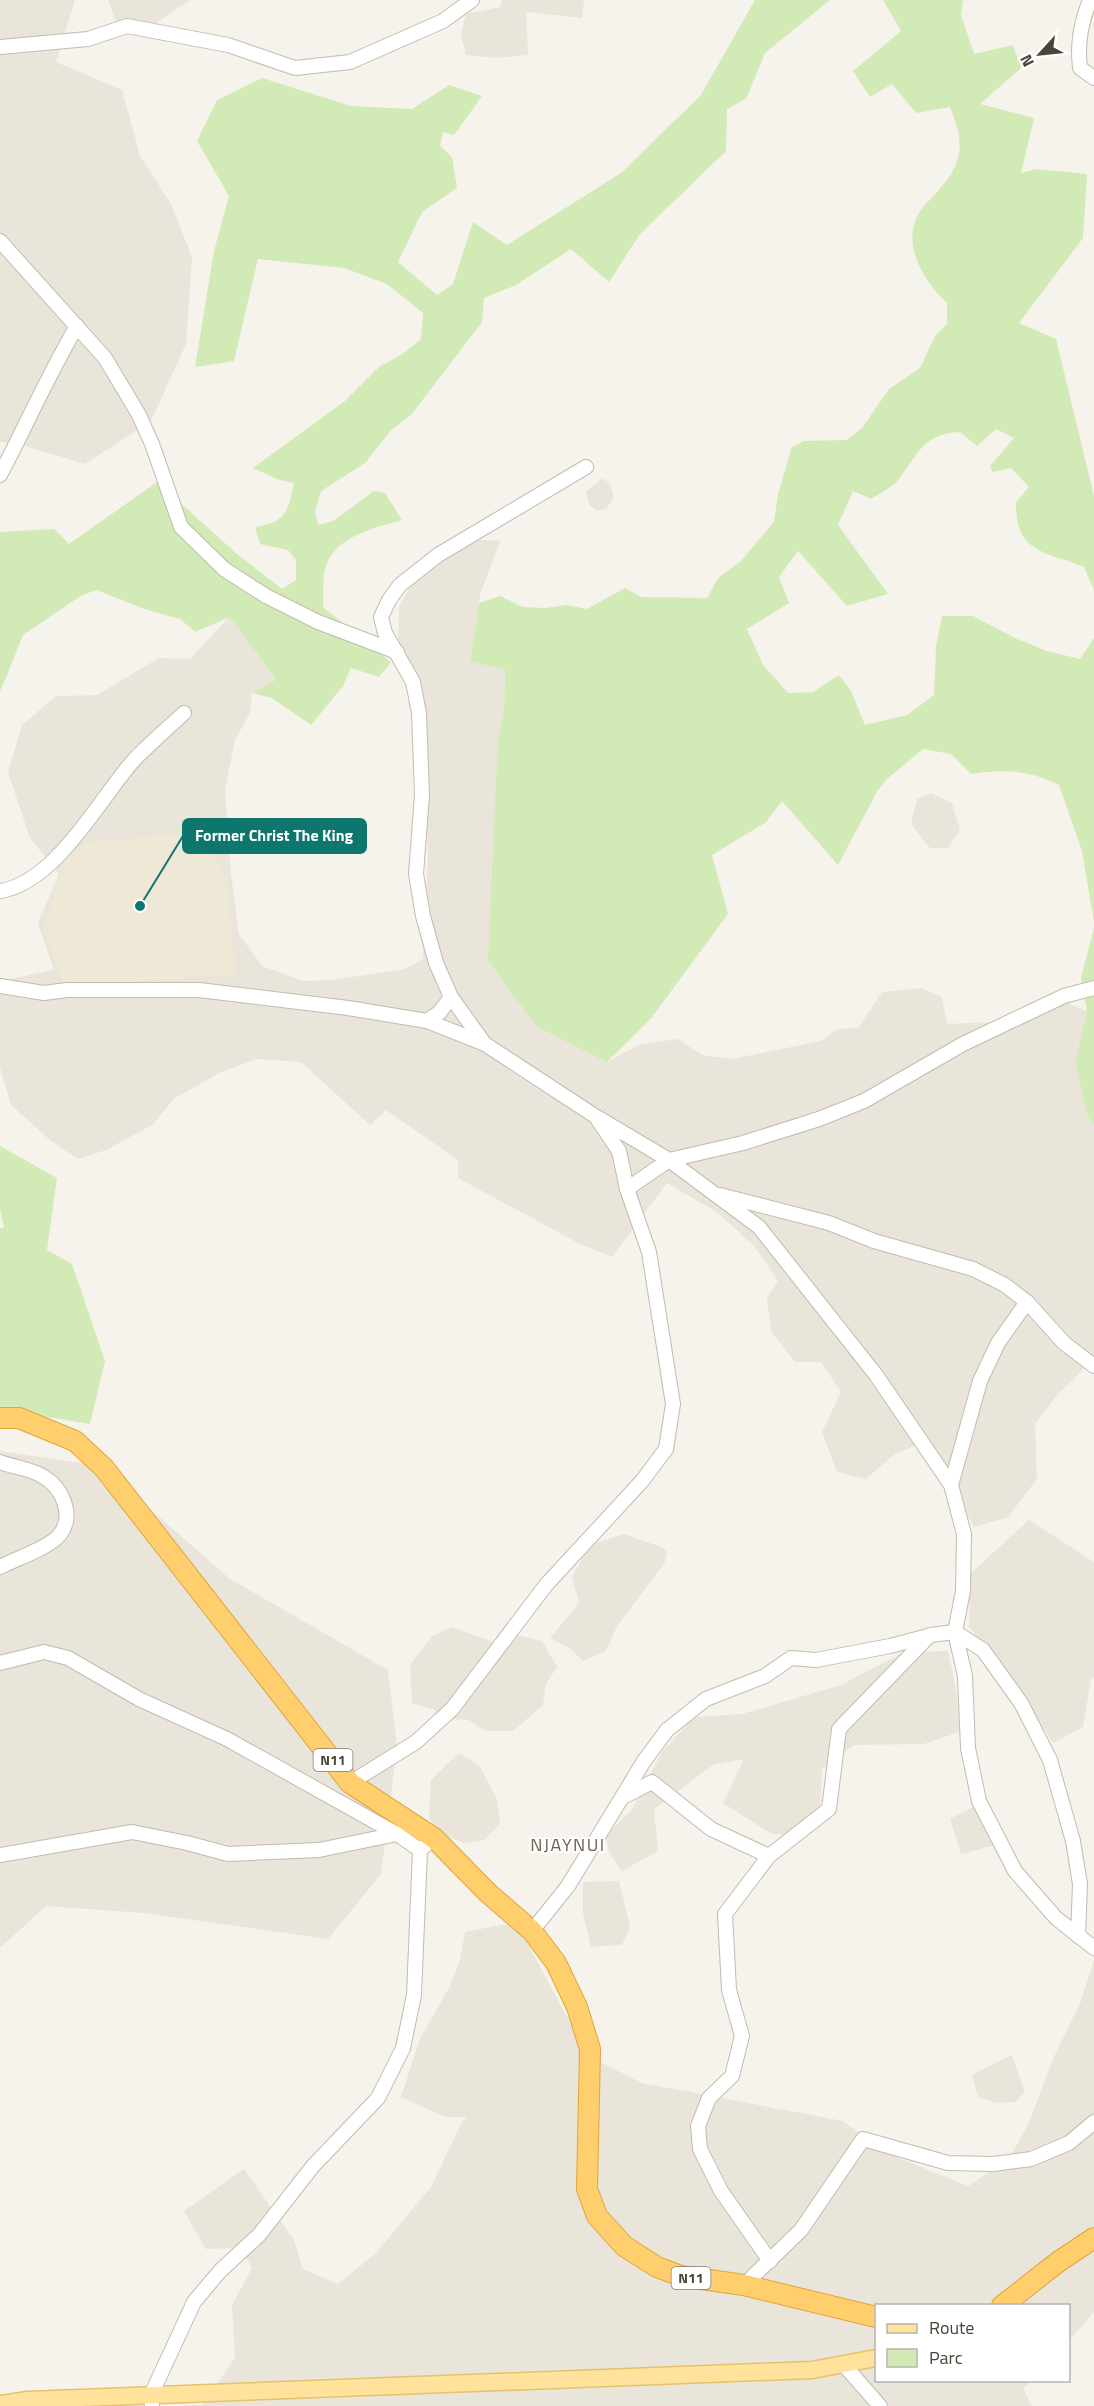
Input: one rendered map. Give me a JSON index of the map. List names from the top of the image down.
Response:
{
  "streets": {
    "highway": ["N11"]
  },
  "districts": ["NJAYNUI"],
  "places": ["Former Christ The King"],
  "legend": ["Route", "Parc"],
  "north": "bottom left"
}
